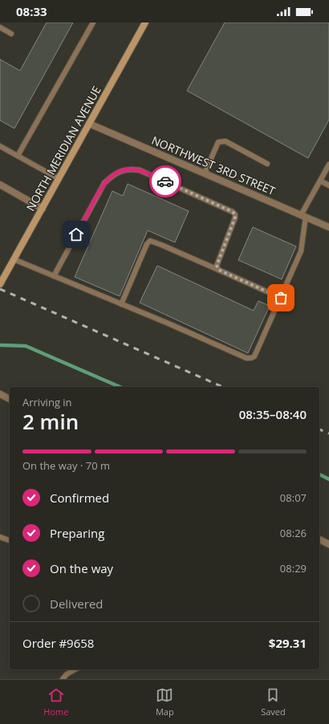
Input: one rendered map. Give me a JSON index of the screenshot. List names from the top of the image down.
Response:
{
  "streets": {
    "main road": ["NORTH MERIDIAN AVENUE"],
    "street": ["NORTHWEST 3RD STREET"]
  },
  "crossings": [
    ["NORTH MERIDIAN AVENUE", "NORTHWEST 3RD STREET"]
  ],
  "page": {
    "status": "08:33",
    "heading": ["2 min", "Arriving in", "08:35–08:40"],
    "panel": ["Order #9658", "$29.31"],
    "bar": "On the way · 70 m",
    "list": [
      ["Confirmed", "08:07"],
      ["Preparing", "08:26"],
      ["On the way", "08:29"],
      "Delivered"
    ],
    "tabs": ["Home", "Map", "Saved"]
  }
}
